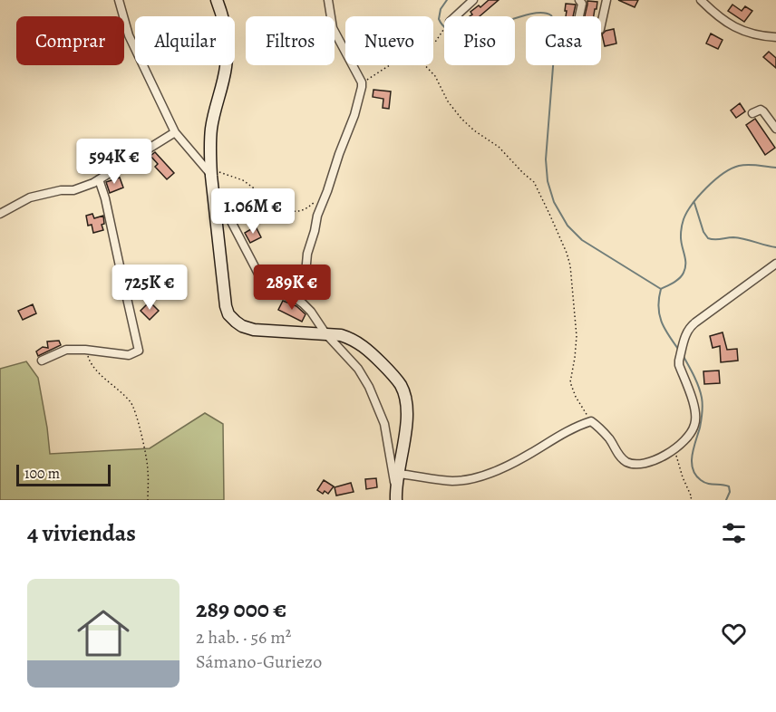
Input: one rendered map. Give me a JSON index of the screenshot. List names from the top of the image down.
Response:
{
  "scale_bar": "100 m",
  "page": {
    "chip": [
      "Comprar",
      "Alquilar",
      "Filtros",
      "Nuevo",
      "Piso",
      "Casa"
    ],
    "price": [
      "594K €",
      "1.06M €",
      "725K €",
      "289K €"
    ],
    "scale": "100 m",
    "heading": "4 viviendas",
    "list": [
      {
        "name": "289 000 €",
        "note": "2 hab. · 56 m² · Sámano-Guriezo"
      }
    ]
  }
}
